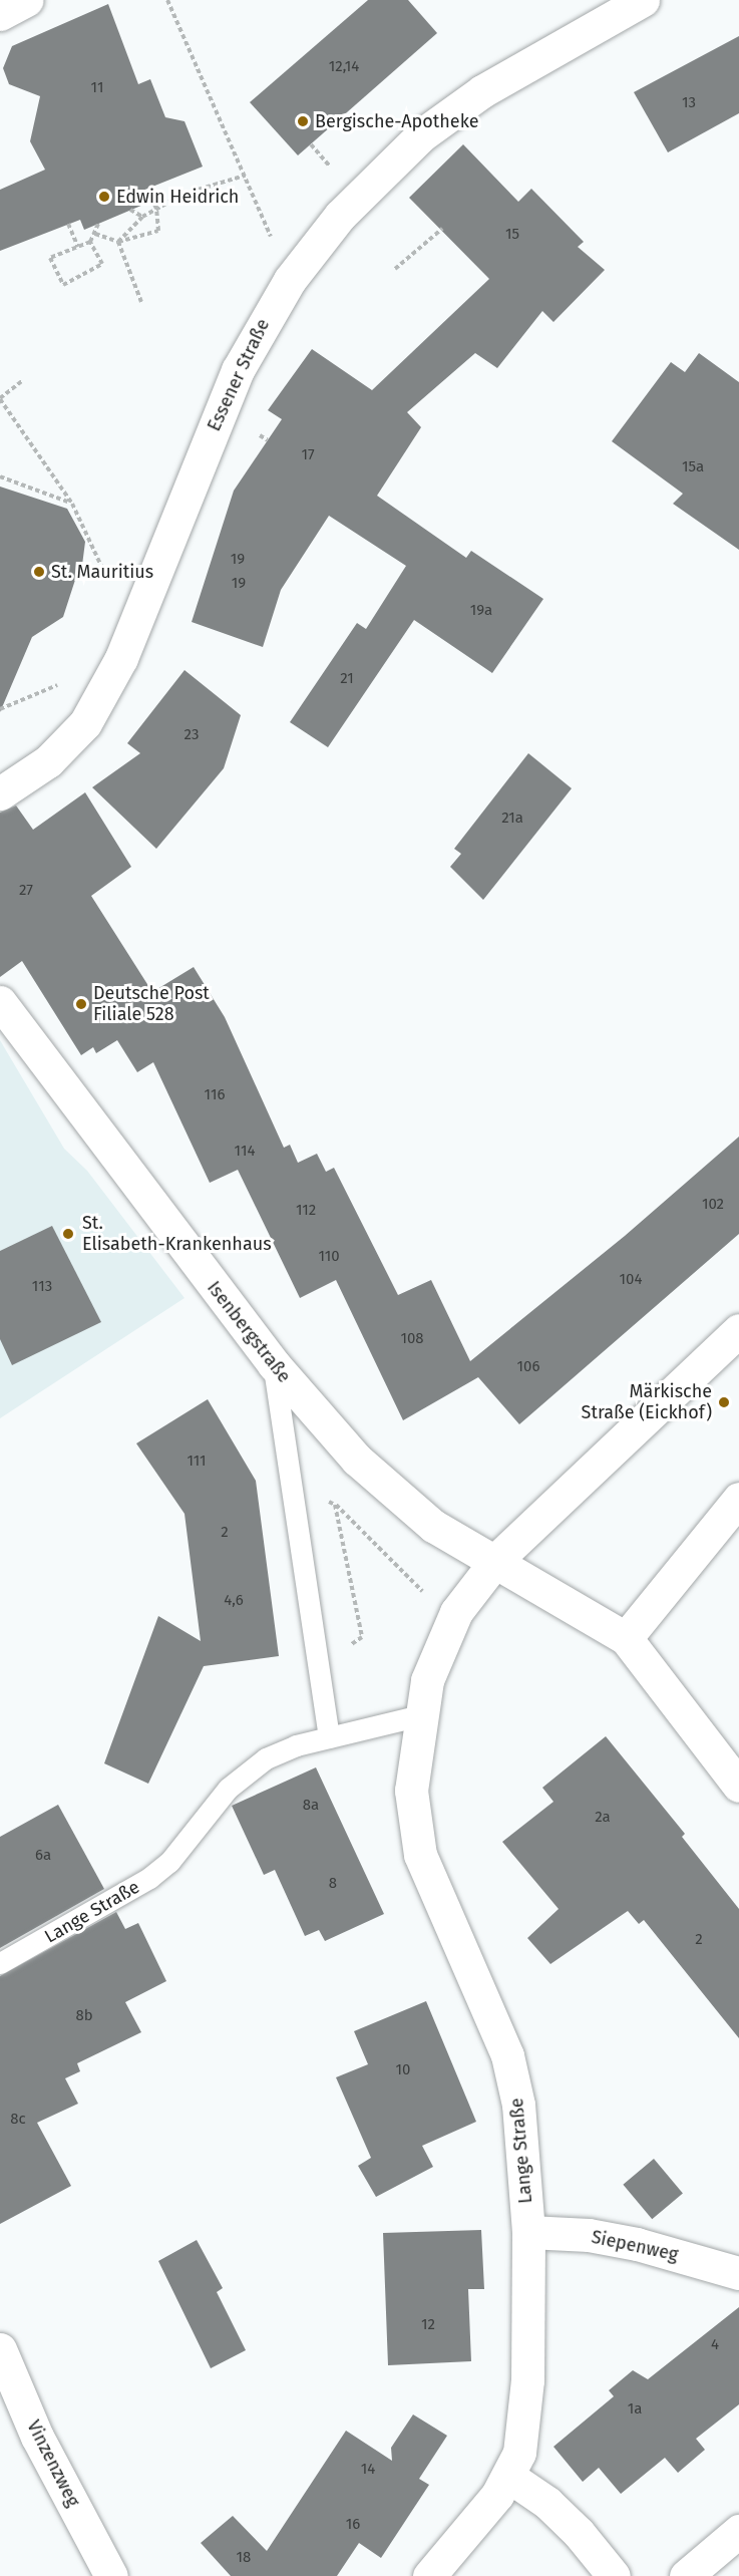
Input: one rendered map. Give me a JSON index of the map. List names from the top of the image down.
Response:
{
  "streets": {
    "street": [
      "Essener Straße",
      "Isenbergstraße",
      "Lange Straße",
      "Siepenweg",
      "Vinzenzweg"
    ]
  },
  "crossings": [
    ["Lange Straße", "Siepenweg"]
  ],
  "places": [
    "Bergische-Apotheke",
    "Edwin Heidrich",
    "St. Mauritius",
    "Deutsche Post Filiale 528",
    "St. Elisabeth-Krankenhaus",
    "Märkische Straße (Eickhof)"
  ],
  "house_numbers": [
    "12,14",
    "11",
    "13",
    "15",
    "17",
    "15a",
    "19",
    "19",
    "19a",
    "21",
    "23",
    "21a",
    "27",
    "116",
    "114",
    "102",
    "112",
    "110",
    "104",
    "113",
    "108",
    "106",
    "111",
    "2",
    "4,6",
    "8a",
    "2a",
    "6a",
    "8",
    "2",
    "8b",
    "10",
    "8c",
    "12",
    "4",
    "1a",
    "14",
    "16",
    "18"
  ]
}
